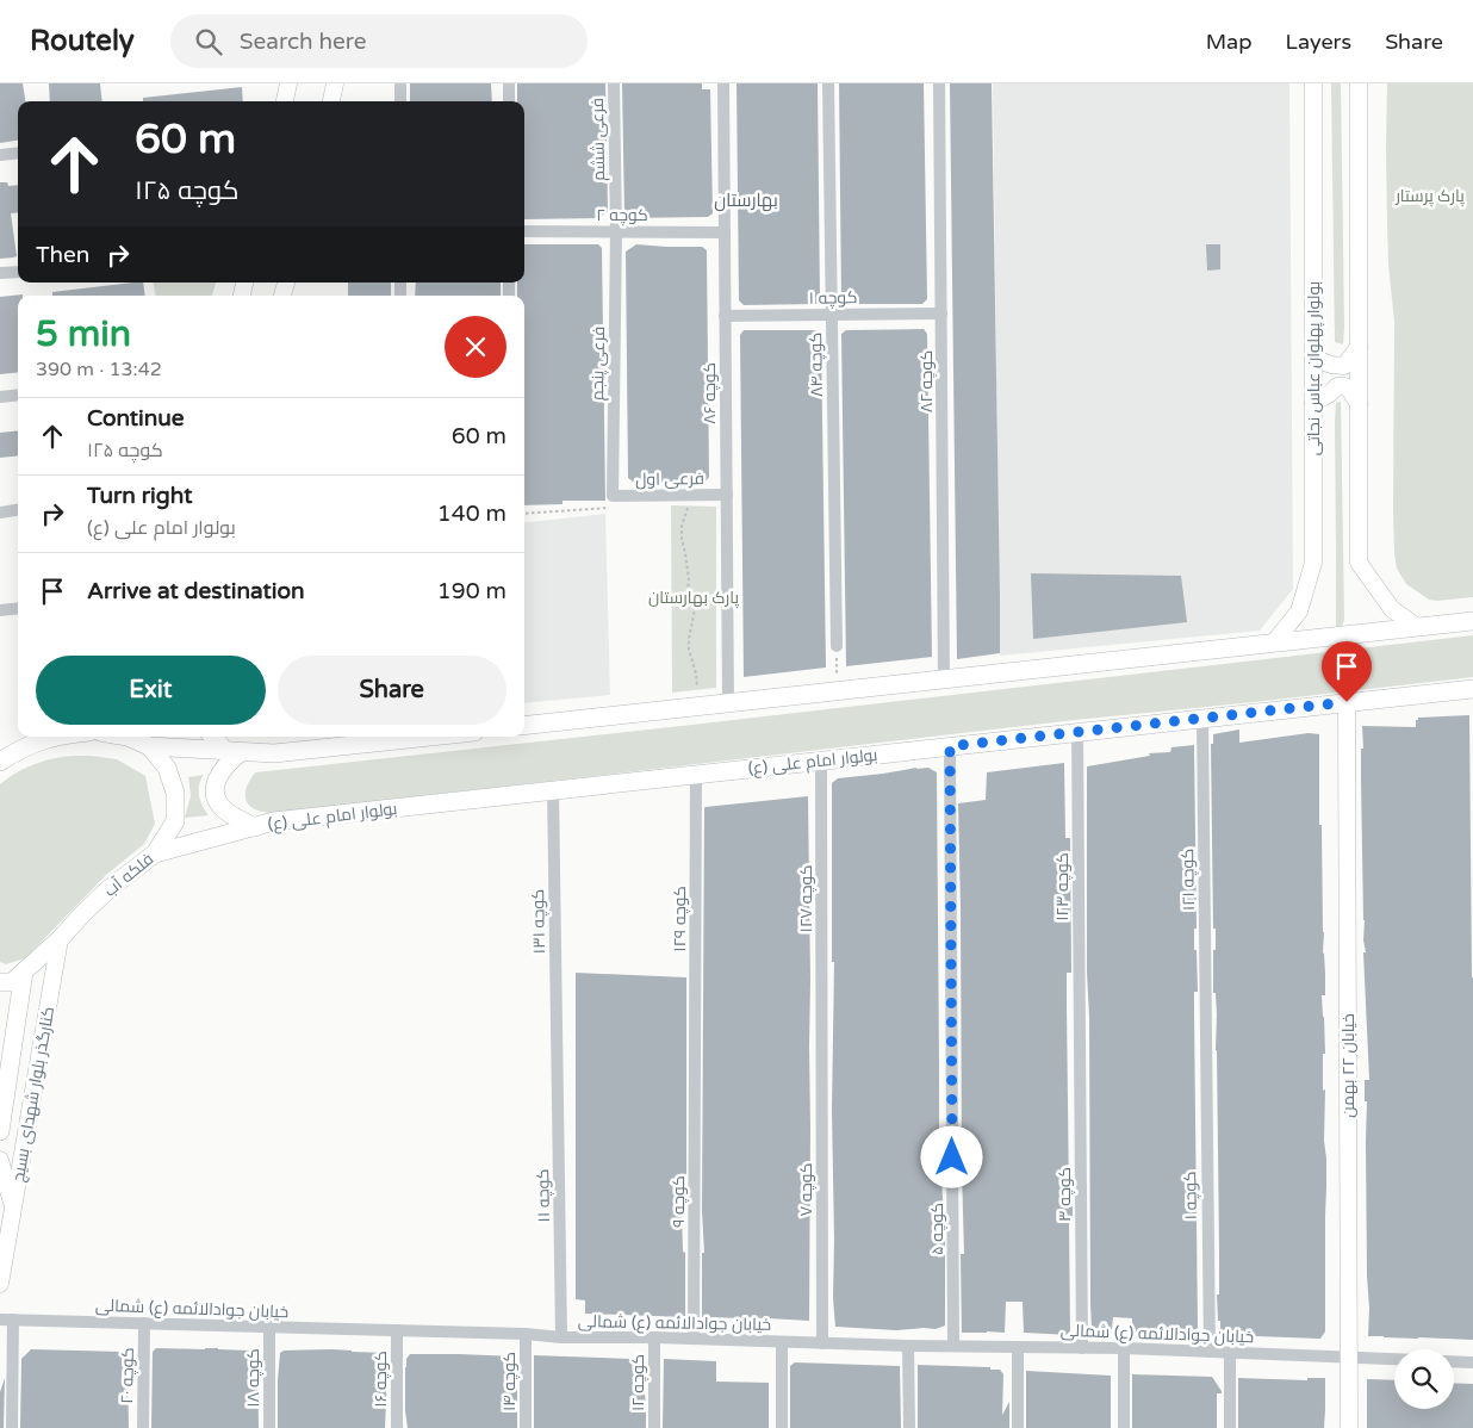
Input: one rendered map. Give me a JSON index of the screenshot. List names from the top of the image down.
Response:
{
  "streets": {
    "main road": [
      "بولوار پهلوان عباس نجاتی",
      "بولوار امام علی (ع)",
      "فلکه آب",
      "خیابان ۲۲ بهمن",
      "کنارگذر بلوار شهدای بسیج"
    ],
    "street": [
      "فرعی ششم",
      "کوچه ۲",
      "کوچه ۱",
      "فرعی پنجم",
      "کوچه ۸۴",
      "کوچه ۸۲",
      "کوچه ۸۶",
      "فرعی اول",
      "کوچه ۱۲۱",
      "کوچه ۱۲۳",
      "کوچه ۱۲۷",
      "کوچه ۱۲۹",
      "کوچه ۱۳۱",
      "کوچه ۷",
      "کوچه ۳",
      "کوچه ۱۱",
      "کوچه ۹",
      "کوچه ۵",
      "خیابان جوادالائمه (ع) شمالی",
      "کوچه ۲۰",
      "کوچه ۱۸",
      "کوچه ۱۶",
      "کوچه ۱۴",
      "کوچه ۱۲"
    ]
  },
  "crossings": [
    ["فرعی ششم", "کوچه ۲"],
    ["فرعی ششم", "فرعی پنجم"],
    ["کوچه ۲", "فرعی پنجم"],
    ["کوچه ۲", "کوچه ۸۶"],
    ["کوچه ۱", "کوچه ۸۴"],
    ["کوچه ۱", "کوچه ۸۲"],
    ["کوچه ۱", "کوچه ۸۶"],
    ["کوچه ۱", "کوچه ۱۲۱"],
    ["کوچه ۱", "خیابان جوادالائمه (ع) شمالی"],
    ["فرعی پنجم", "فرعی اول"],
    ["کوچه ۸۶", "فرعی اول"],
    ["بولوار امام علی (ع)", "فلکه آب"],
    ["بولوار امام علی (ع)", "کوچه ۱۲۱"],
    ["بولوار امام علی (ع)", "کوچه ۱۲۳"],
    ["بولوار امام علی (ع)", "کوچه ۱۲۷"],
    ["بولوار امام علی (ع)", "کوچه ۱۲۹"],
    ["بولوار امام علی (ع)", "کوچه ۱۳۱"],
    ["بولوار امام علی (ع)", "خیابان ۲۲ بهمن"],
    ["بولوار امام علی (ع)", "کوچه ۵"],
    ["فلکه آب", "کنارگذر بلوار شهدای بسیج"],
    ["کوچه ۱۲۳", "کوچه ۳"],
    ["کوچه ۱۲۷", "کوچه ۷"],
    ["کوچه ۱۲۹", "کوچه ۹"],
    ["کوچه ۱۳۱", "کوچه ۱۱"],
    ["خیابان ۲۲ بهمن", "خیابان جوادالائمه (ع) شمالی"],
    ["کوچه ۷", "خیابان جوادالائمه (ع) شمالی"],
    ["کوچه ۳", "خیابان جوادالائمه (ع) شمالی"],
    ["کوچه ۱۱", "خیابان جوادالائمه (ع) شمالی"],
    ["کوچه ۹", "خیابان جوادالائمه (ع) شمالی"],
    ["کوچه ۵", "خیابان جوادالائمه (ع) شمالی"],
    ["خیابان جوادالائمه (ع) شمالی", "کوچه ۲۰"],
    ["خیابان جوادالائمه (ع) شمالی", "کوچه ۱۸"],
    ["خیابان جوادالائمه (ع) شمالی", "کوچه ۱۶"],
    ["خیابان جوادالائمه (ع) شمالی", "کوچه ۱۴"],
    ["خیابان جوادالائمه (ع) شمالی", "کوچه ۱۲"]
  ],
  "districts": ["بهارستان"],
  "parks": ["پارک پرستار", "پارک بهارستان"],
  "page": {
    "header": "Routely",
    "search": "Search here",
    "nav": ["Map", "Layers", "Share"],
    "turn": ["60 m", "کوچه ۱۲۵"],
    "then": "Then",
    "heading": ["5 min", "390 m · 13:42"],
    "list": [
      {
        "name": "Continue",
        "note": "کوچه ۱۲۵",
        "value": "60 m"
      },
      {
        "name": "Turn right",
        "note": "بولوار امام علی (ع)",
        "value": "140 m"
      },
      {
        "name": "Arrive at destination",
        "value": "190 m"
      }
    ],
    "buttons": ["Exit", "Share"]
  }
}
